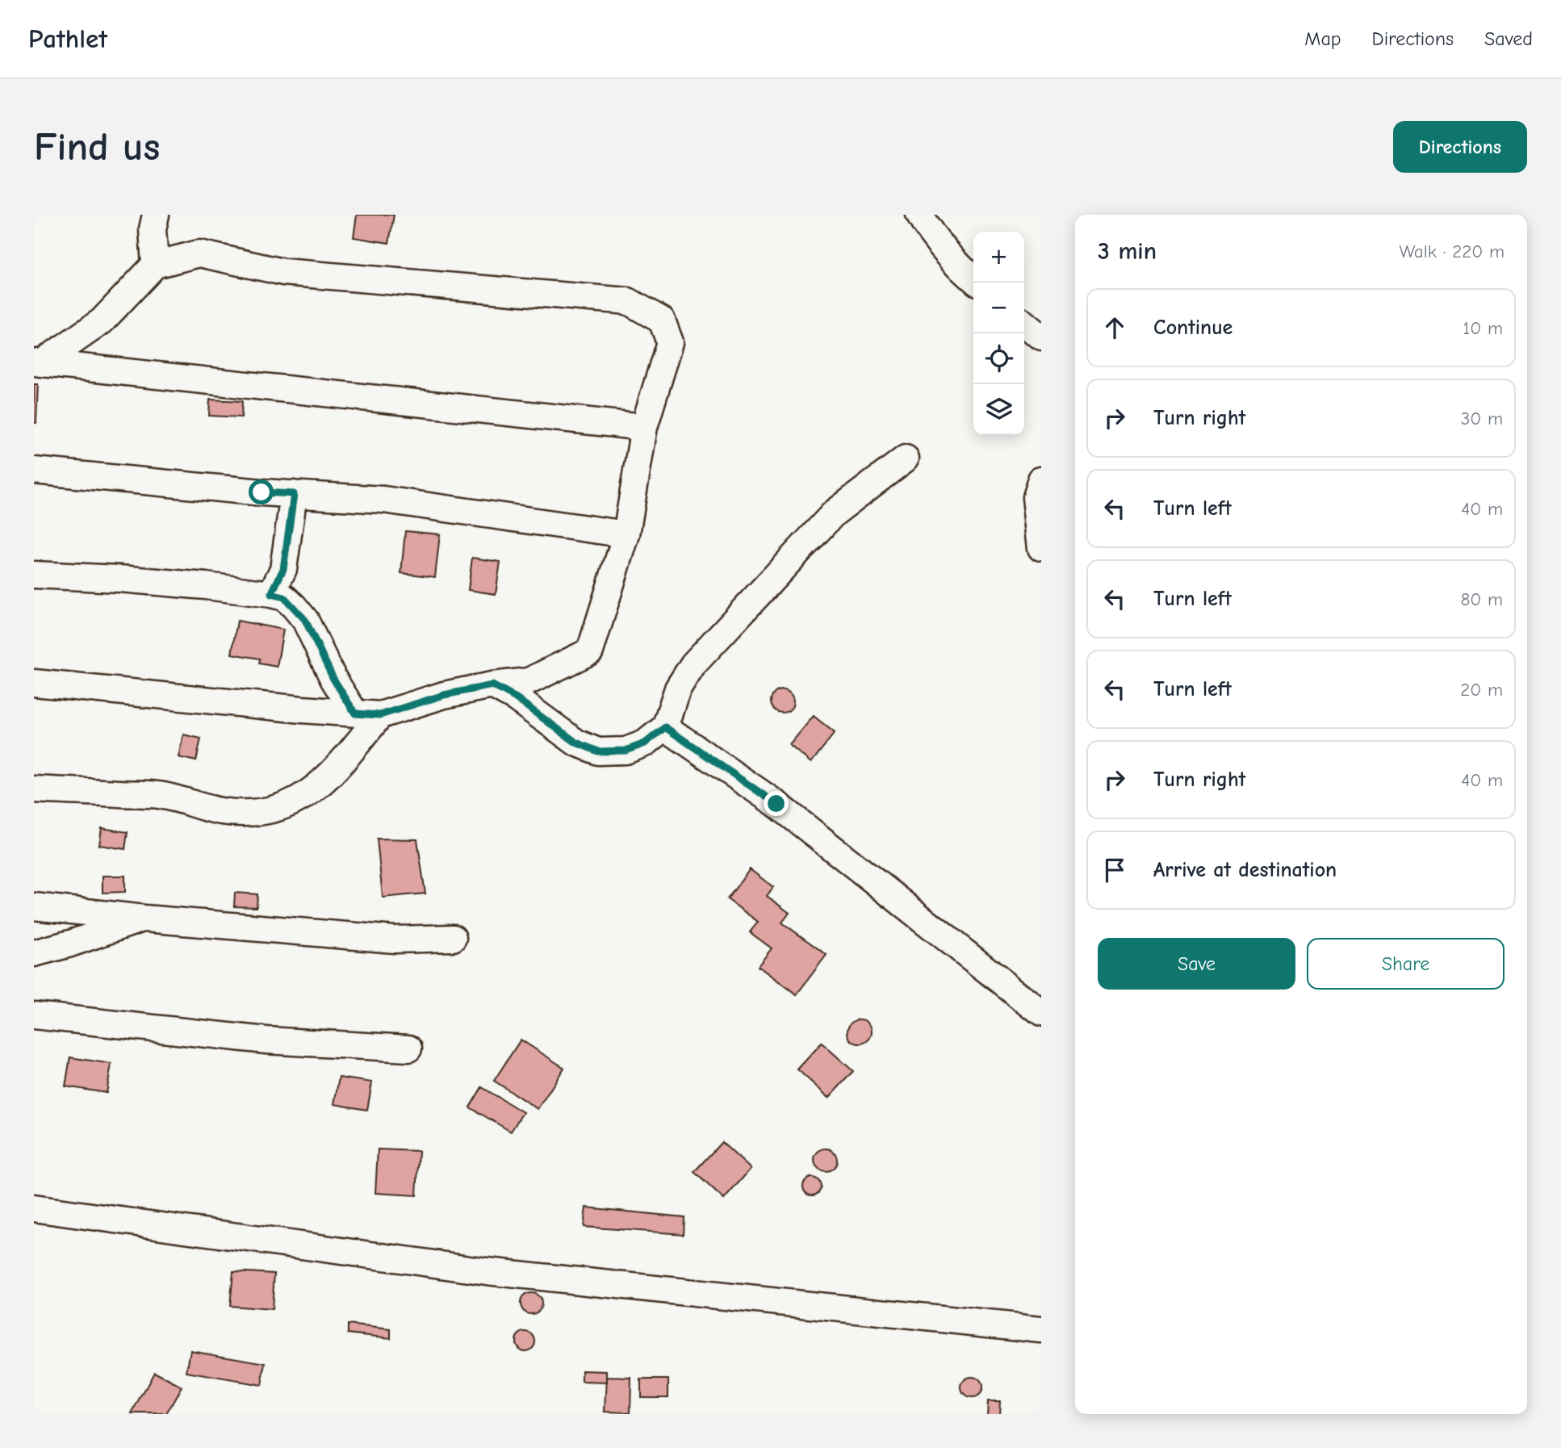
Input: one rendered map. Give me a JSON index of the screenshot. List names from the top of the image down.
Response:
{
  "page": {
    "header": "Pathlet",
    "nav": ["Map", "Directions", "Saved"],
    "buttons": [
      "Directions",
      ["Save", "Share"]
    ],
    "title": "Find us",
    "heading": ["3 min", "Walk · 220 m"],
    "map_buttons": ["+", "−"],
    "list": [
      ["Continue", "10 m"],
      ["Turn right", "30 m"],
      ["Turn left", "40 m"],
      ["Turn left", "80 m"],
      ["Turn left", "20 m"],
      ["Turn right", "40 m"],
      "Arrive at destination"
    ]
  }
}
